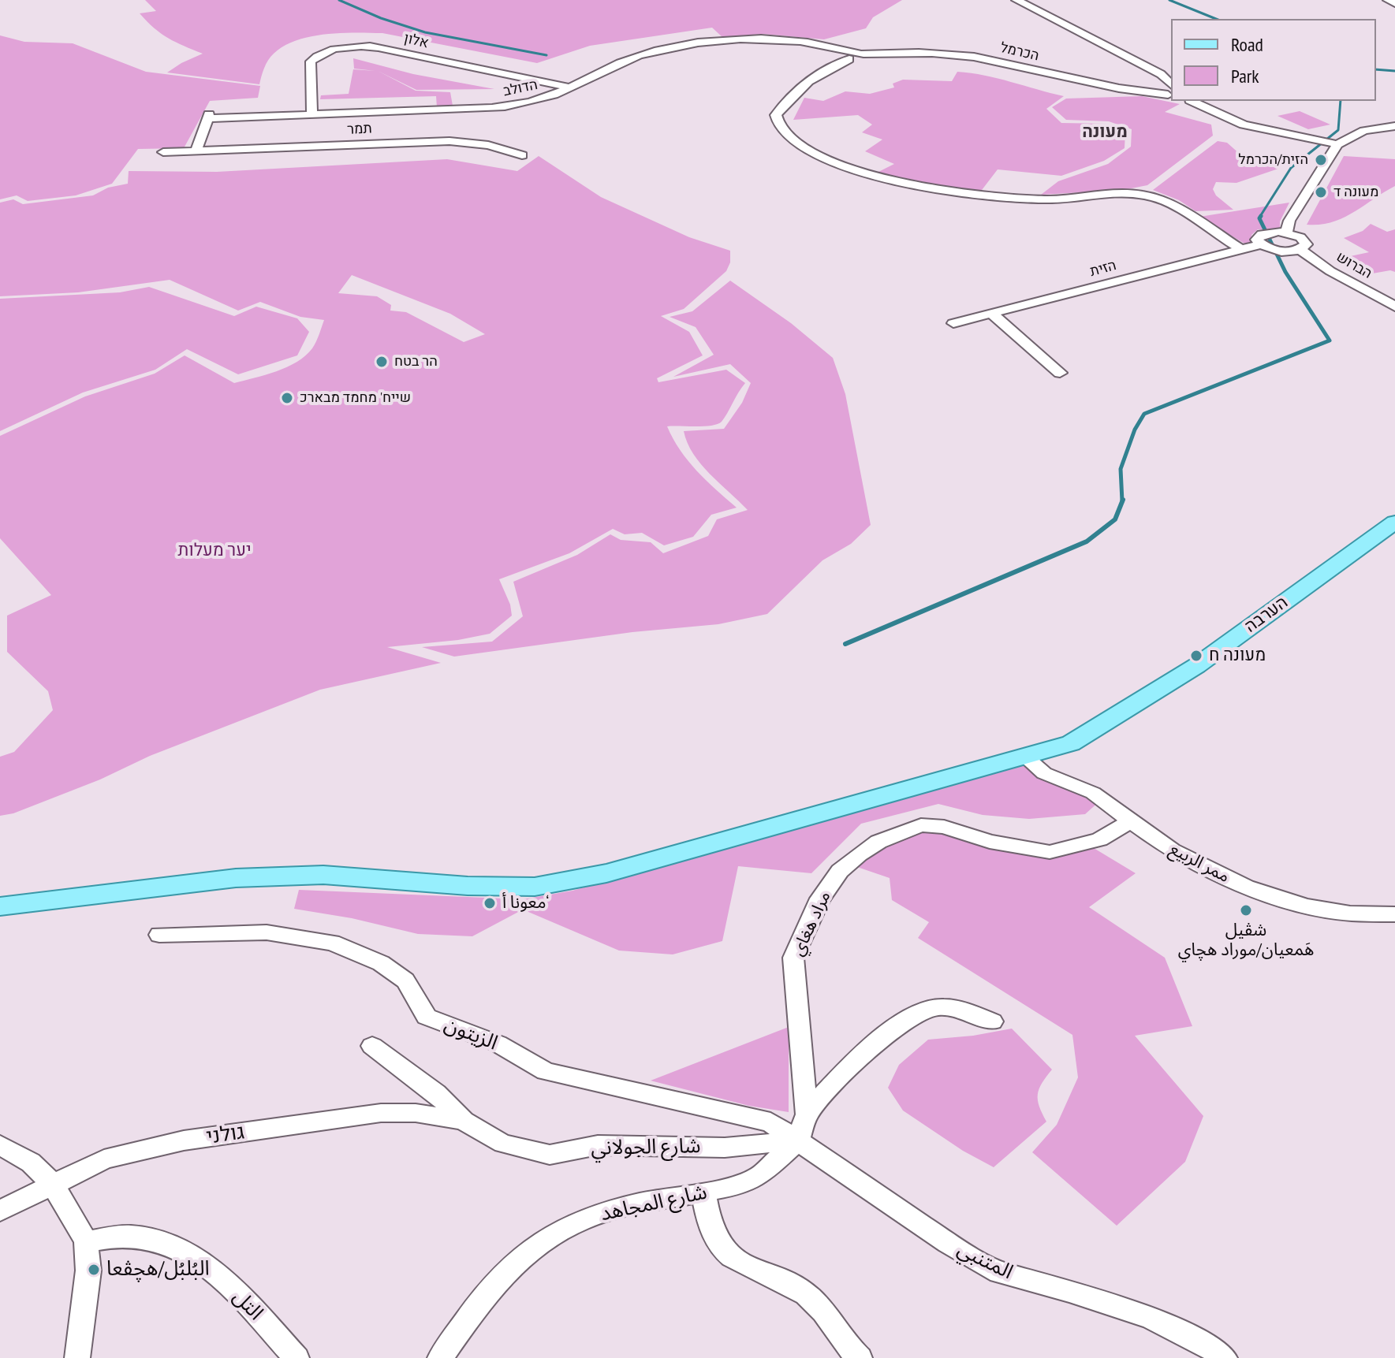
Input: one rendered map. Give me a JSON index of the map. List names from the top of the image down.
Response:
{
  "streets": {
    "main road": ["הערבה"],
    "street": [
      "אלון",
      "הכרמל",
      "הדולב",
      "תמר",
      "הברוש",
      "הזית",
      "ممر الربيع",
      "مراد هغاي",
      "الزيتون",
      "גולני",
      "شارع الجولاني",
      "شارع المجاهد",
      "المتنبي",
      "التل"
    ]
  },
  "crossings": [
    ["אלון", "הדולב"],
    ["הכרמל", "הדולב"],
    ["הדולב", "תמר"],
    ["הערבה", "ممر الربيع"],
    ["ممر الربيع", "مراد هغاي"],
    ["مراد هغاي", "الزيتون"],
    ["مراد هغاي", "شارع الجولاني"],
    ["مراد هغاي", "شارع المجاهد"],
    ["مراد هغاي", "المتنبي"],
    ["الزيتون", "شارع الجولاني"],
    ["الزيتون", "شارع المجاهد"],
    ["الزيتون", "المتنبي"],
    ["גולני", "شارع الجولاني"],
    ["شارع الجولاني", "شارع المجاهد"],
    ["شارع الجولاني", "المتنبي"],
    ["شارع المجاهد", "المتنبي"]
  ],
  "districts": ["מעונה"],
  "parks": ["יער מעלות"],
  "places": [
    "הזית/הכרמל",
    "מעונה ד",
    "הר בטח",
    "שייח' מחמד מבארכ",
    "מעונה ח",
    "معونا أ‘",
    "شڤيل هَمعيان/موراد هچاي",
    "البُلبُل/هچڤعا"
  ],
  "legend": ["Road", "Park"]
}
